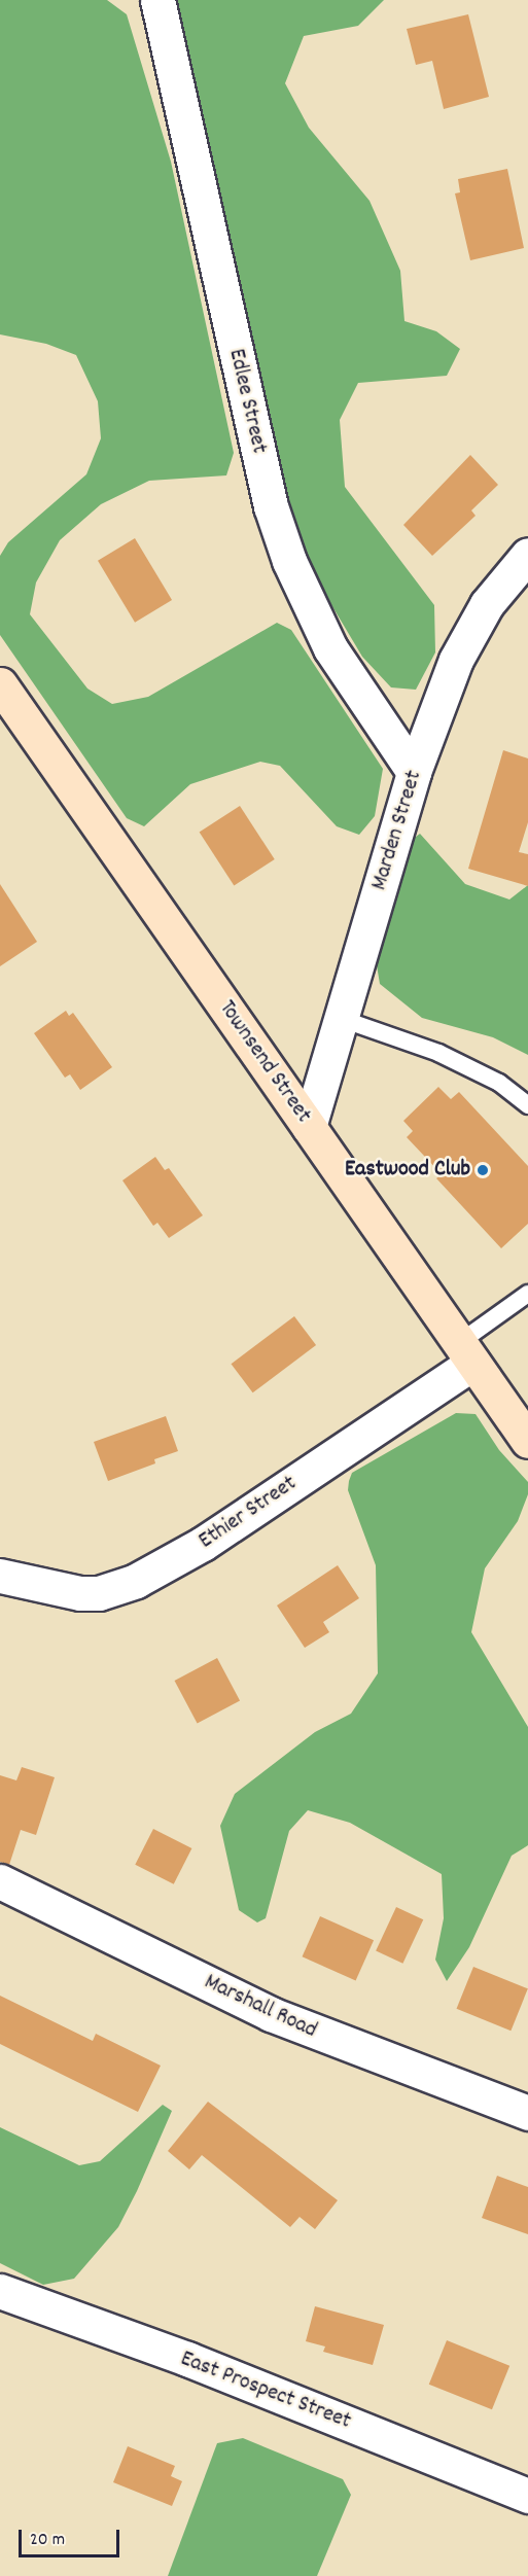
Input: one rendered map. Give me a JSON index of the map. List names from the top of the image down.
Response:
{
  "streets": {
    "street": [
      "Edlee Street",
      "Marden Street",
      "Townsend Street",
      "Ethier Street",
      "Marshall Road",
      "East Prospect Street"
    ]
  },
  "crossings": [
    ["Edlee Street", "Marden Street"],
    ["Marden Street", "Townsend Street"],
    ["Townsend Street", "Ethier Street"]
  ],
  "places": ["Eastwood Club"],
  "scale_bar": "20 m"
}
